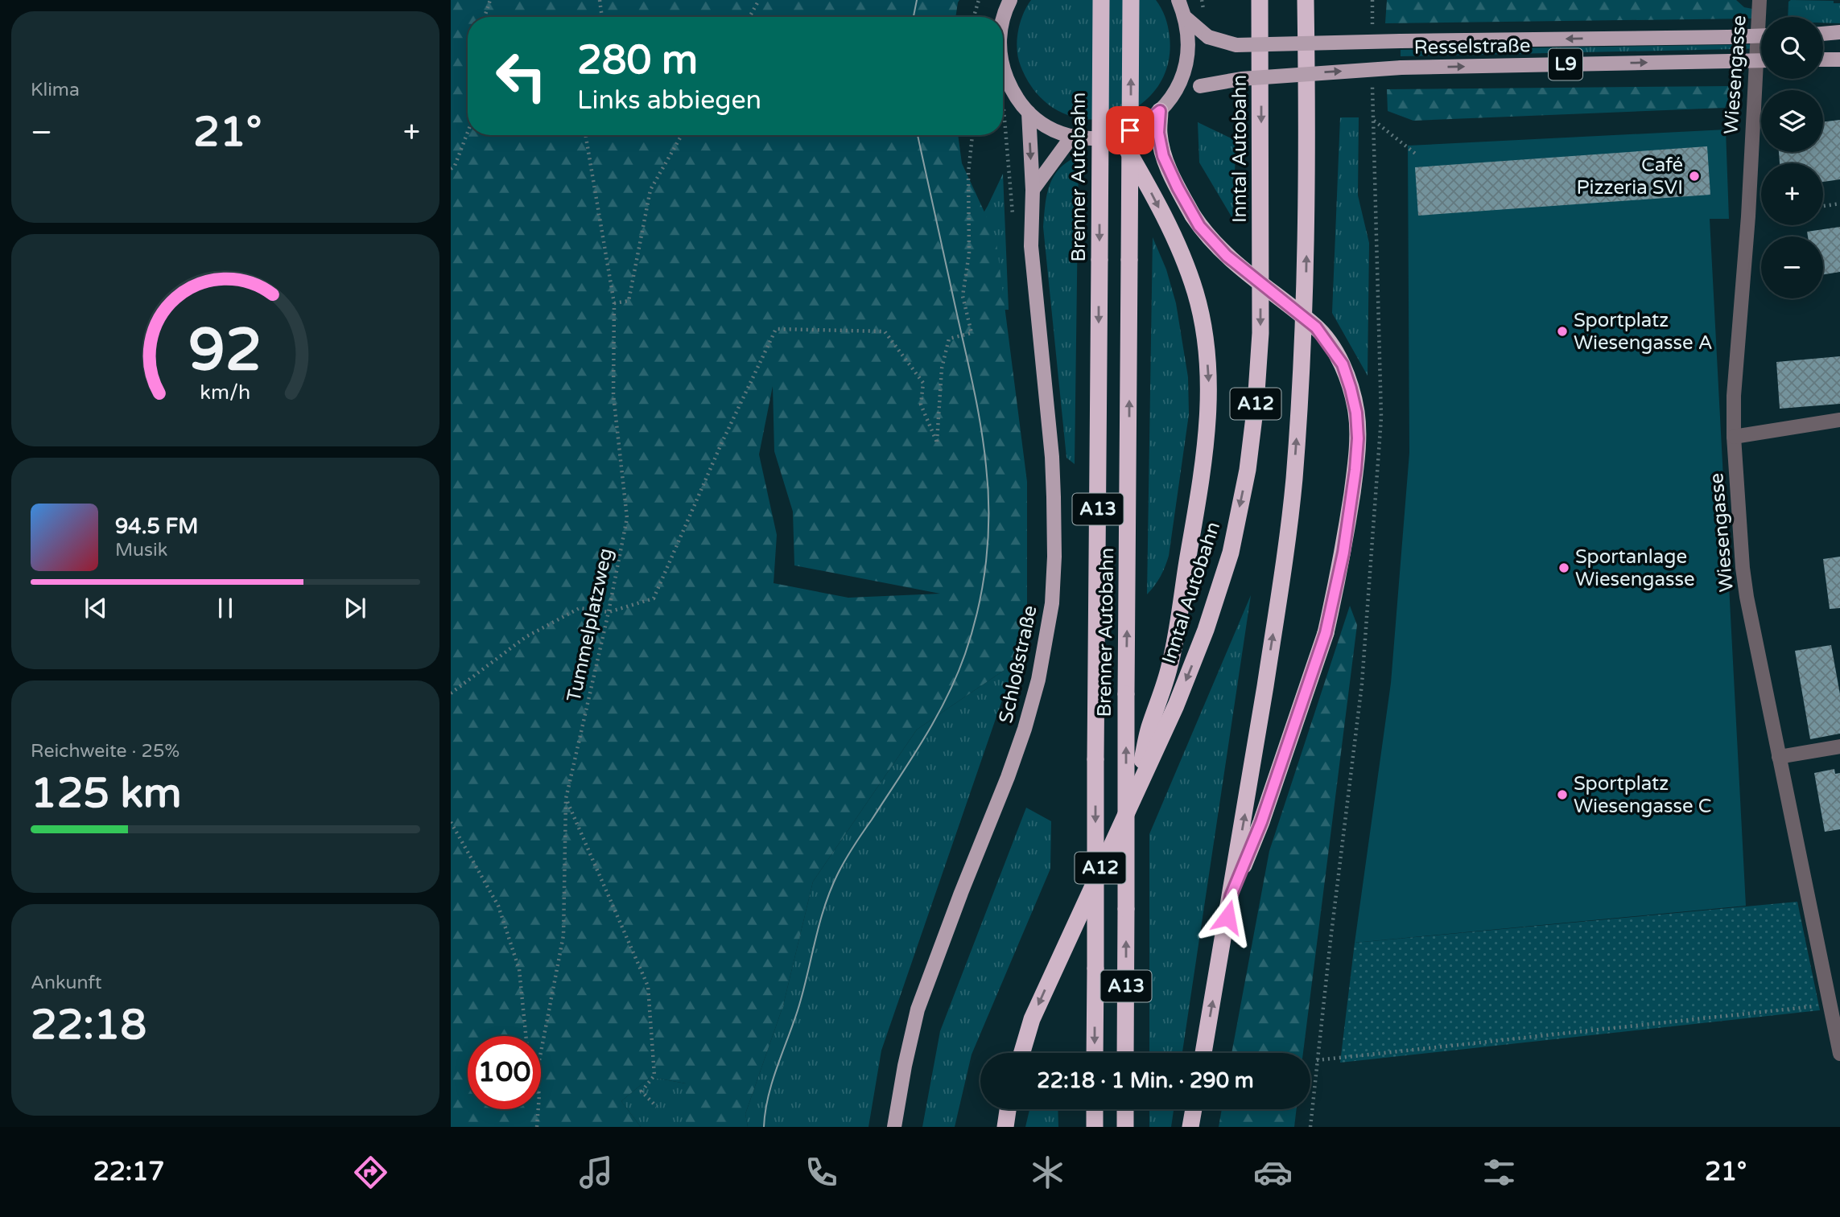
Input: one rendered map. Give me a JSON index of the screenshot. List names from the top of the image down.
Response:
{
  "streets": {
    "highway": [
      "Inntal Autobahn",
      "Brenner Autobahn",
      "A12",
      "A13"
    ],
    "main road": ["Resselstraße", "L9", "Schloßstraße"],
    "street": ["Wiesengasse"],
    "path": ["Tummelplatzweg"]
  },
  "crossings": [
    ["Resselstraße", "L9"],
    ["L9", "Schloßstraße"]
  ],
  "places": [
    "Café Pizzeria SVI",
    "Sportplatz Wiesengasse A",
    "Sportanlage Wiesengasse",
    "Sportplatz Wiesengasse C"
  ],
  "page": {
    "tile": [
      "Klima",
      ["Reichweite · 25%", "125 km"],
      ["Ankunft", "22:18"]
    ],
    "map_buttons": ["+", "−"],
    "turn": ["280 m", "Links abbiegen"],
    "heat": ["−", "21°", "+"],
    "song": ["94.5 FM", "Musik"],
    "limit": "100",
    "trip": "22:18 · 1 Min. · 290 m",
    "tabs": ["22:17", "21°"],
    "gauge": ["92", "km/h"]
  }
}
